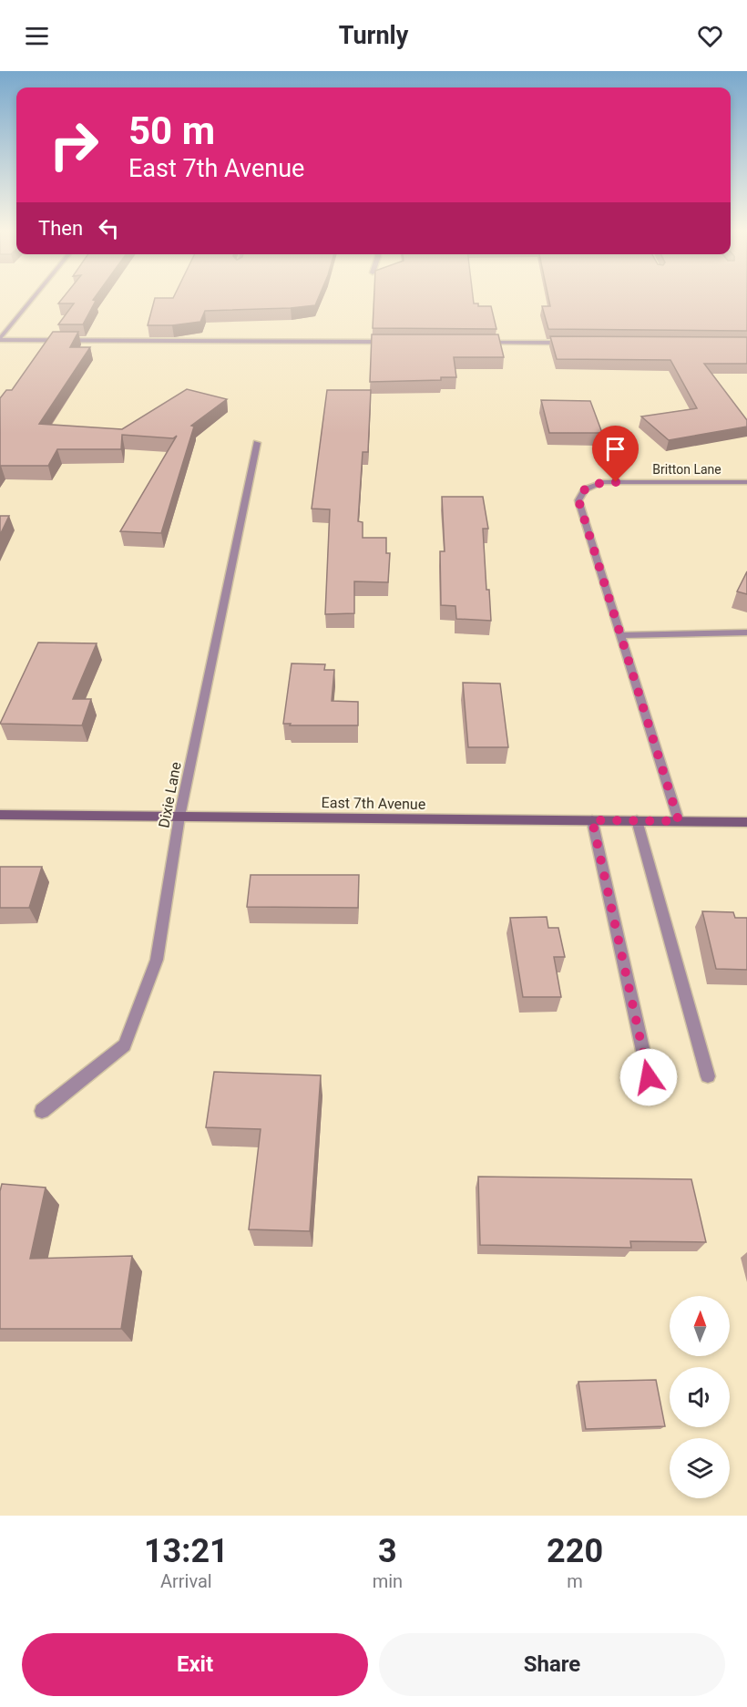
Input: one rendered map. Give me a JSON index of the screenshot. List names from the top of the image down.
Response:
{
  "streets": {
    "main road": ["East 7th Avenue"],
    "street": ["Britton Lane", "Dixie Lane"]
  },
  "crossings": [
    ["Britton Lane", "East 7th Avenue"],
    ["Dixie Lane", "East 7th Avenue"]
  ],
  "north": "top",
  "page": {
    "header": "Turnly",
    "turn": ["50 m", "East 7th Avenue"],
    "then": "Then",
    "eta": [
      "13:21",
      "Arrival",
      "3",
      "min",
      "220",
      "m"
    ],
    "buttons": ["Exit", "Share"]
  }
}
